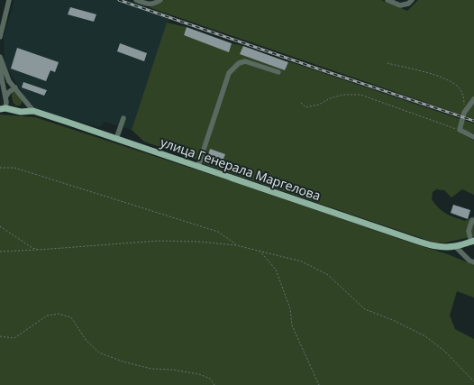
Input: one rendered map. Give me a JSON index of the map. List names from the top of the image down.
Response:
{
  "streets": {
    "main road": ["улица Генерала Маргелова"]
  }
}
